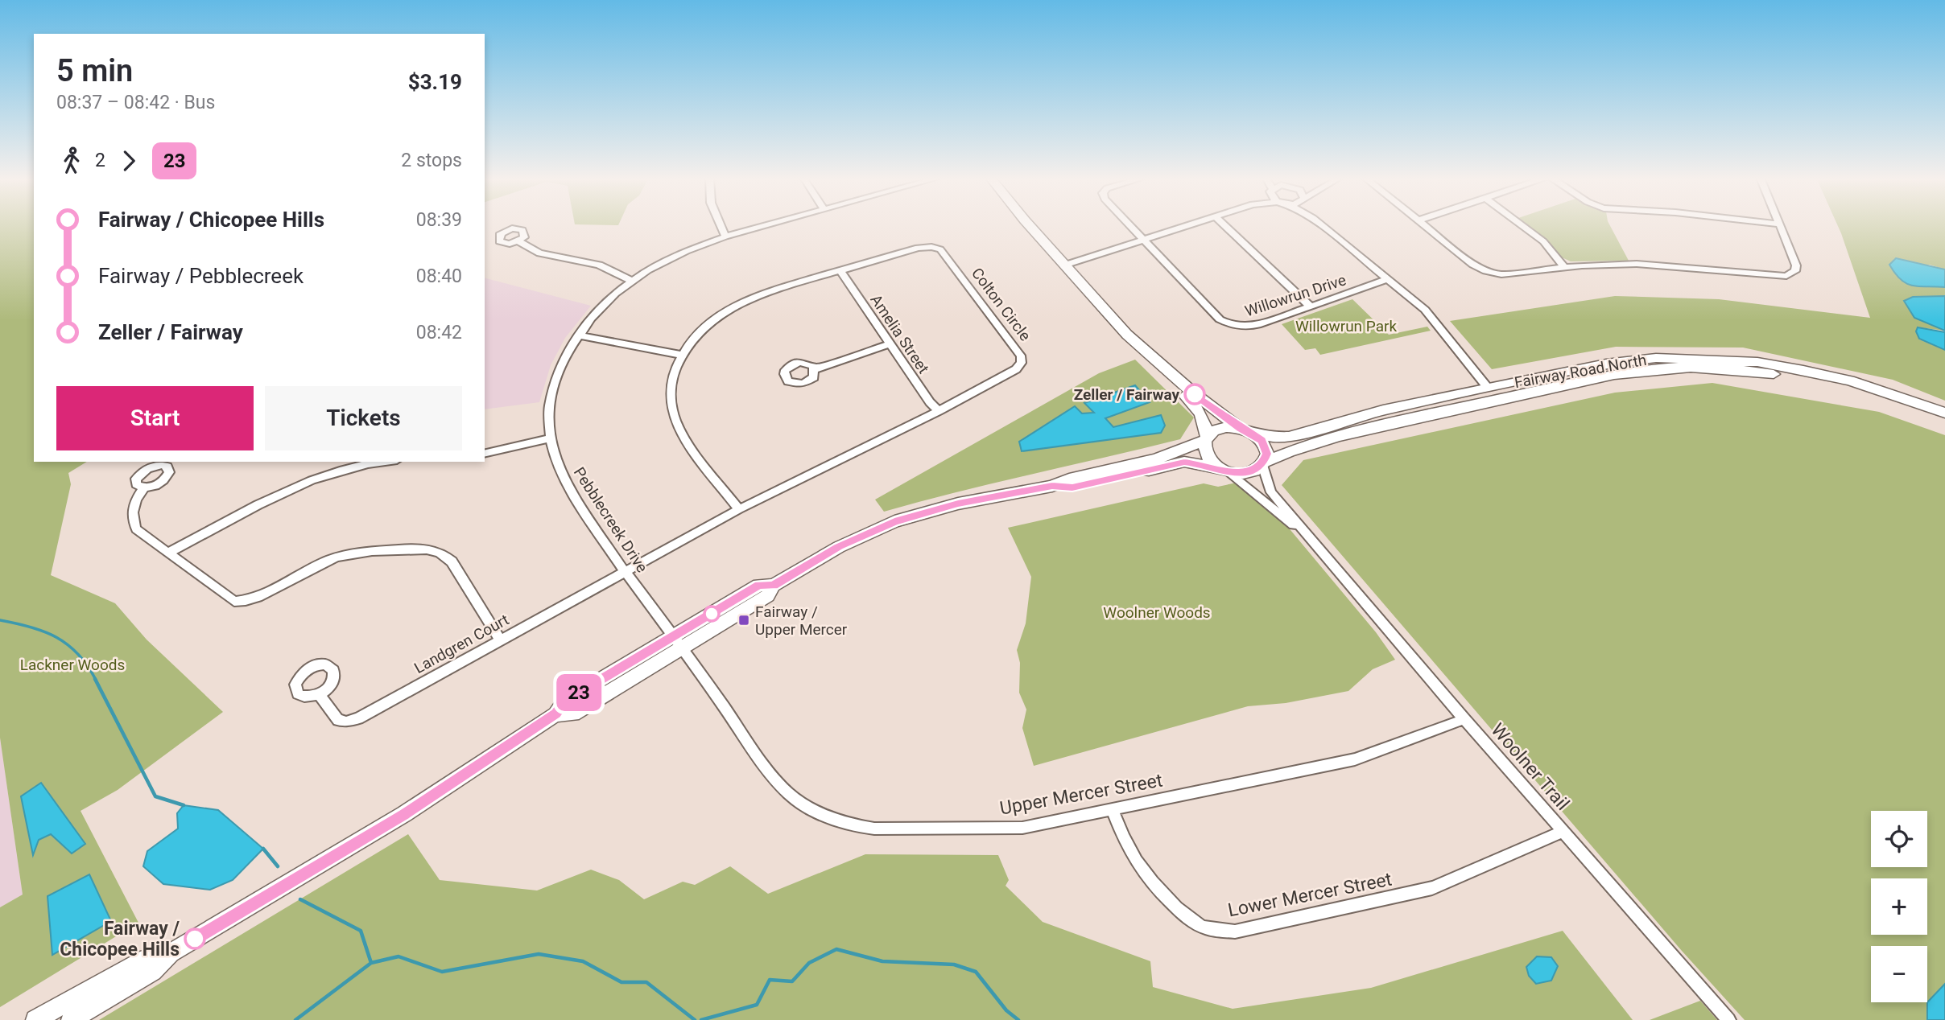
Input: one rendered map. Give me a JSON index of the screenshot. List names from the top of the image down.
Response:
{
  "streets": {
    "main road": ["Fairway Road North"],
    "street": [
      "Willowrun Drive",
      "Colton Circle",
      "Amelia Street",
      "Pebblecreek Drive",
      "Landgren Court",
      "Woolner Trail",
      "Upper Mercer Street",
      "Lower Mercer Street"
    ]
  },
  "crossings": [
    ["Colton Circle", "Amelia Street"],
    ["Colton Circle", "Pebblecreek Drive"],
    ["Colton Circle", "Landgren Court"],
    ["Fairway Road North", "Woolner Trail"],
    ["Pebblecreek Drive", "Landgren Court"],
    ["Pebblecreek Drive", "Upper Mercer Street"],
    ["Woolner Trail", "Upper Mercer Street"],
    ["Woolner Trail", "Lower Mercer Street"],
    ["Upper Mercer Street", "Lower Mercer Street"]
  ],
  "parks": ["Willowrun Park", "Woolner Woods", "Lackner Woods"],
  "places": {
    "other": ["Zeller / Fairway", "Fairway / Chicopee Hills"],
    "transit": ["Fairway / Upper Mercer"]
  },
  "lines": ["bus line 23"],
  "page": {
    "on_map": "23",
    "heading": ["5 min", "08:37 – 08:42 · Bus", "$3.19"],
    "legs": ["2", "23", "2 stops"],
    "list": [
      {
        "name": "Fairway / Chicopee Hills",
        "value": "08:39"
      },
      {
        "name": "Fairway / Pebblecreek",
        "value": "08:40"
      },
      {
        "name": "Zeller / Fairway",
        "value": "08:42"
      }
    ],
    "buttons": ["Start", "Tickets"],
    "map_buttons": ["+", "−"]
  }
}
